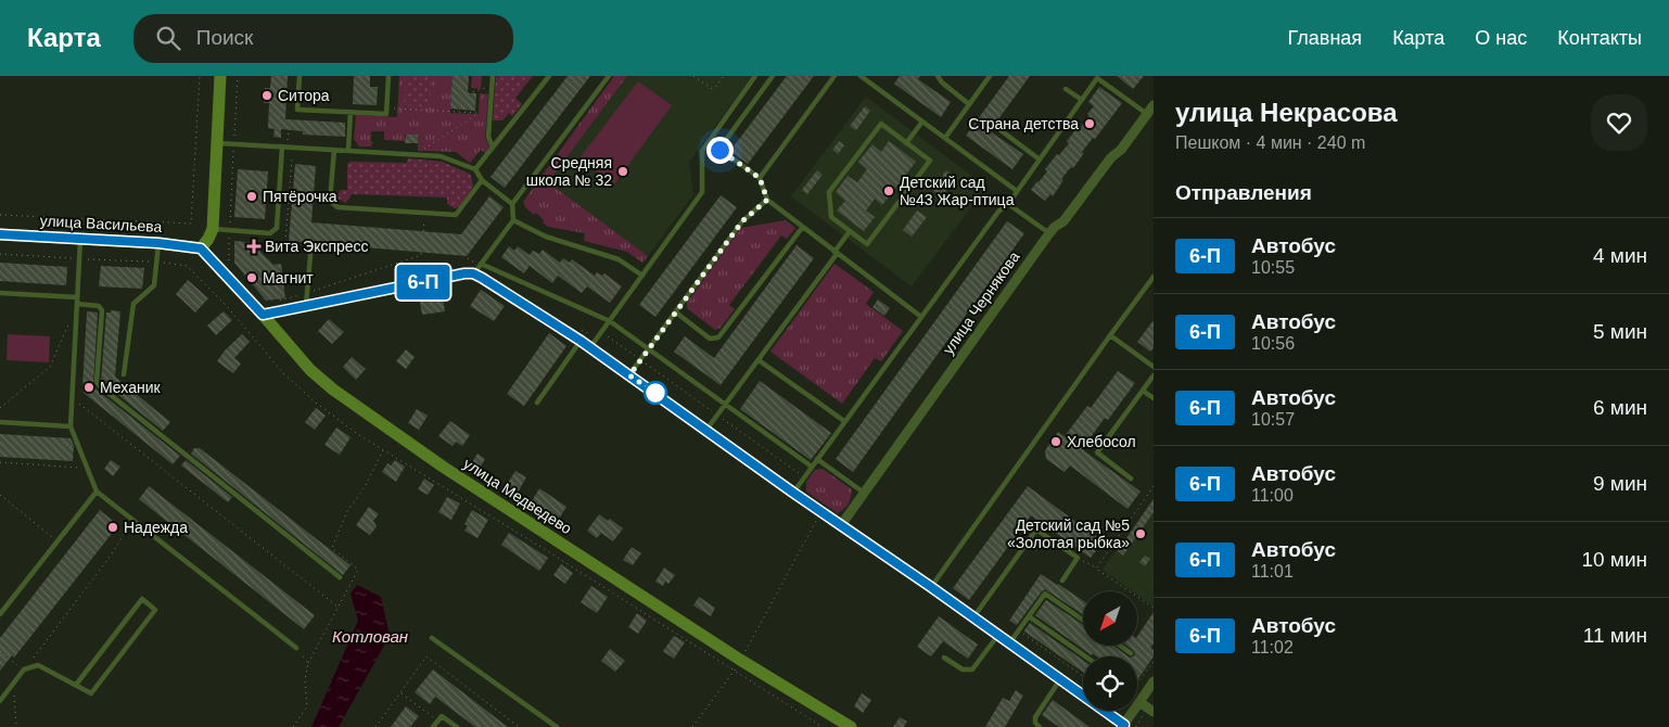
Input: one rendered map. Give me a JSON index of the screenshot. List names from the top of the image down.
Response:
{
  "streets": {
    "street": ["улица Васильева", "улица Чернякова", "улица Медведево"]
  },
  "crossings": [
    ["улица Васильева", "улица Медведево"]
  ],
  "water": ["Котлован"],
  "places": {
    "other": [
      "Ситора",
      "Страна детства",
      "Средняя школа № 32",
      "Детский сад №43 Жар-птица",
      "Пятёрочка",
      "Магнит",
      "Механик",
      "Хлебосол",
      "Надежда",
      "Детский сад №5 «Золотая рыбка»"
    ],
    "health": ["Вита Экспресс"]
  },
  "lines": ["bus line 6-П"],
  "north": "bottom left",
  "page": {
    "header": "Карта",
    "search": "Поиск",
    "nav": [
      "Главная",
      "Карта",
      "О нас",
      "Контакты"
    ],
    "on_map": "6-П",
    "heading": [
      ["улица Некрасова", "Пешком · 4 мин · 240 m"],
      "Отправления"
    ],
    "list": [
      {
        "mark": "6-П",
        "name": "Автобус",
        "note": "10:55",
        "value": "4 мин"
      },
      {
        "mark": "6-П",
        "name": "Автобус",
        "note": "10:56",
        "value": "5 мин"
      },
      {
        "mark": "6-П",
        "name": "Автобус",
        "note": "10:57",
        "value": "6 мин"
      },
      {
        "mark": "6-П",
        "name": "Автобус",
        "note": "11:00",
        "value": "9 мин"
      },
      {
        "mark": "6-П",
        "name": "Автобус",
        "note": "11:01",
        "value": "10 мин"
      },
      {
        "mark": "6-П",
        "name": "Автобус",
        "note": "11:02",
        "value": "11 мин"
      }
    ]
  }
}
